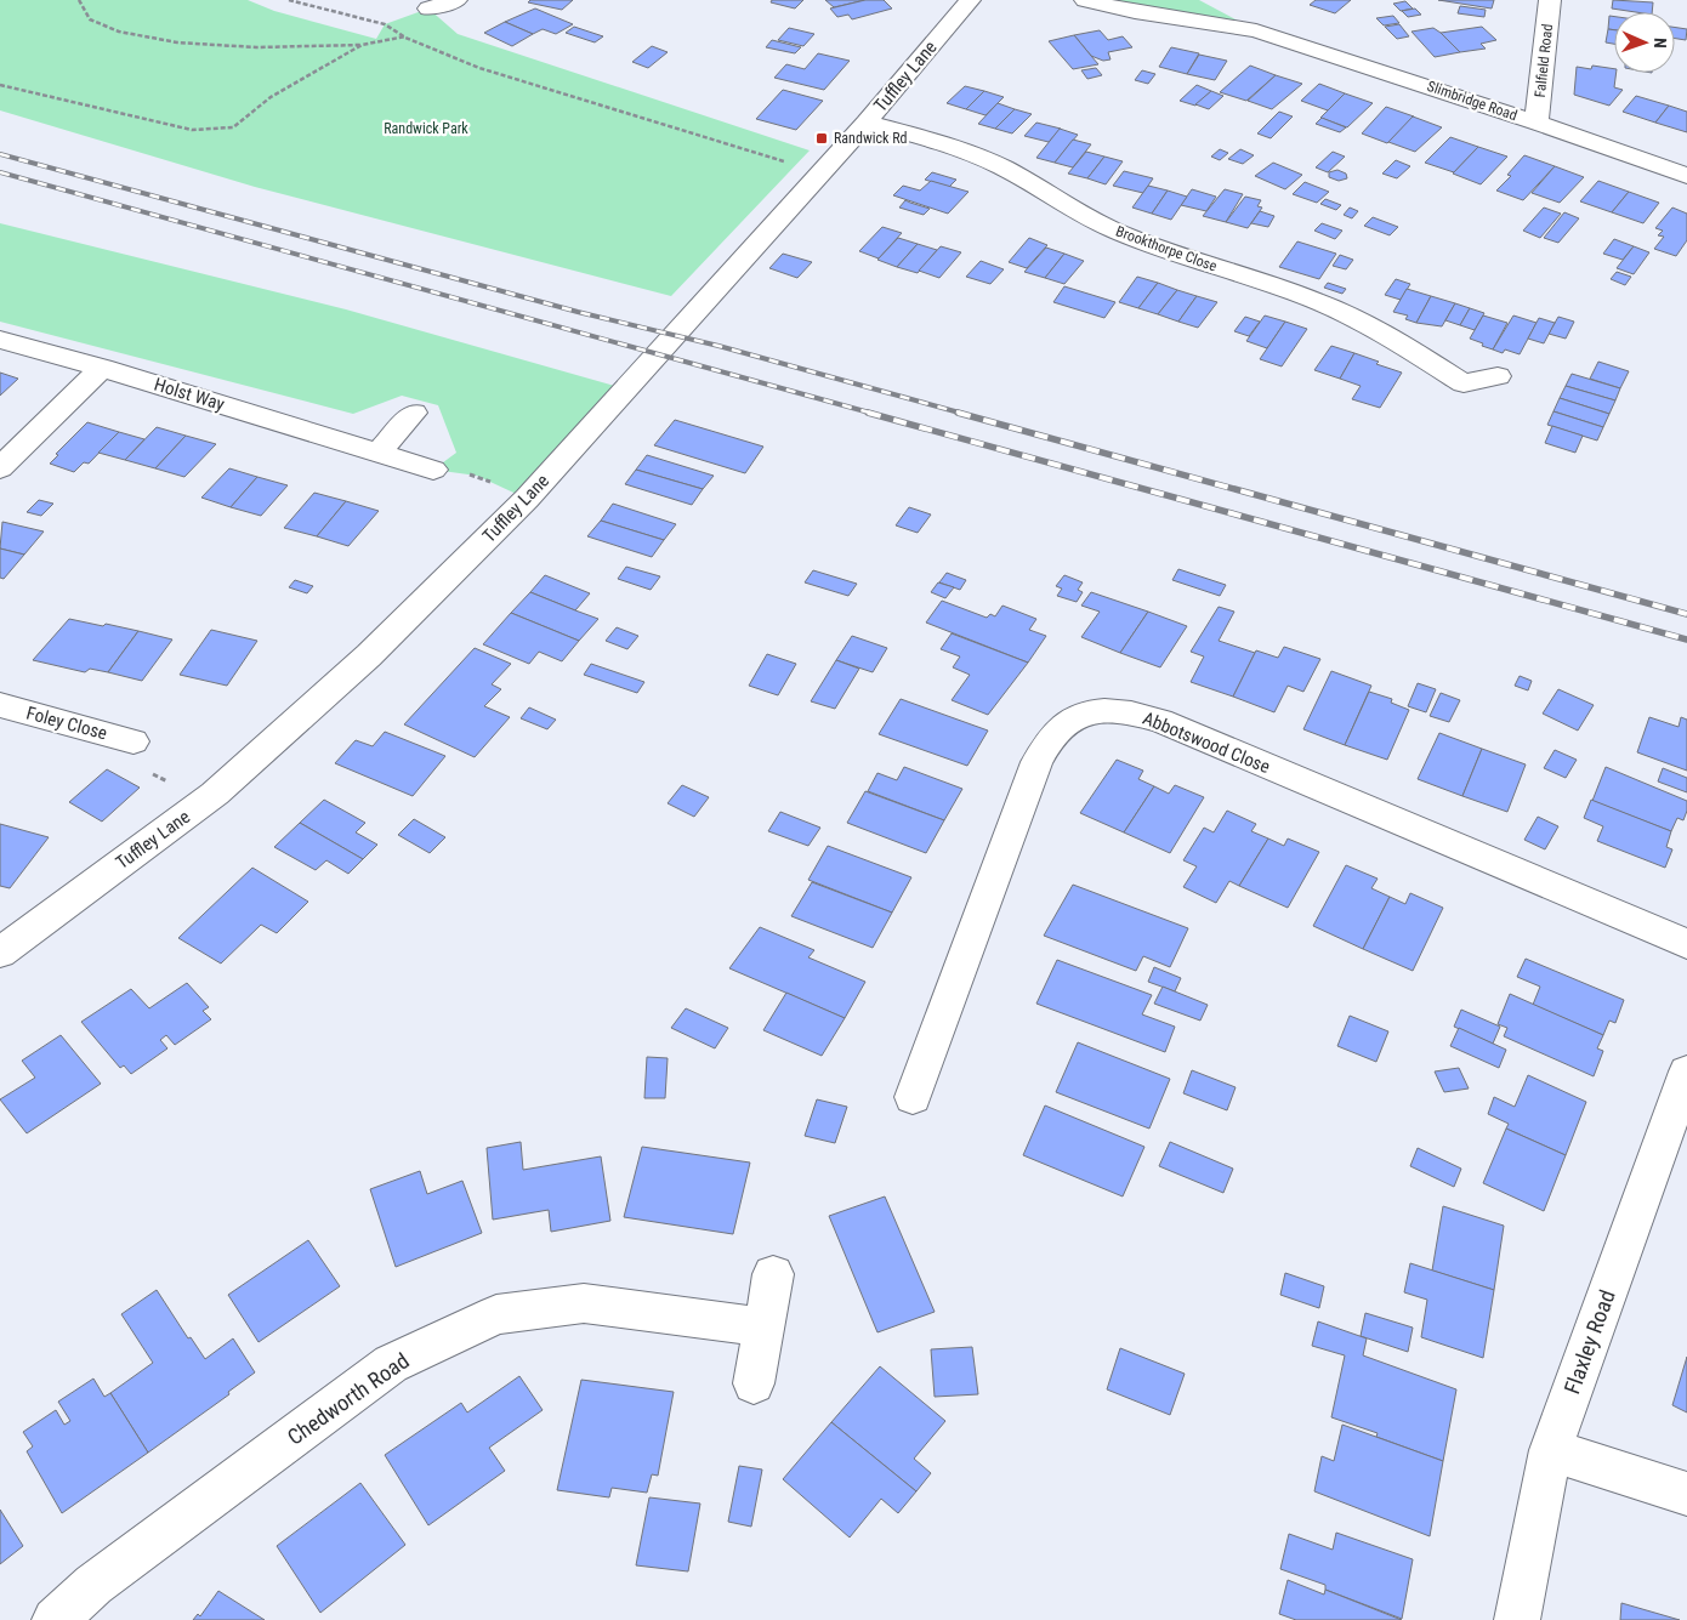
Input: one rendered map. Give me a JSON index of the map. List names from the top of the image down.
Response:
{
  "streets": {
    "street": [
      "Falfield Road",
      "Tuffley Lane",
      "Slimbridge Road",
      "Brookthorpe Close",
      "Holst Way",
      "Foley Close",
      "Abbotswood Close",
      "Flaxley Road",
      "Chedworth Road"
    ]
  },
  "crossings": [
    ["Falfield Road", "Slimbridge Road"],
    ["Tuffley Lane", "Brookthorpe Close"]
  ],
  "parks": ["Randwick Park"],
  "places": {
    "transit": ["Randwick Rd"]
  },
  "north": "right"
}
